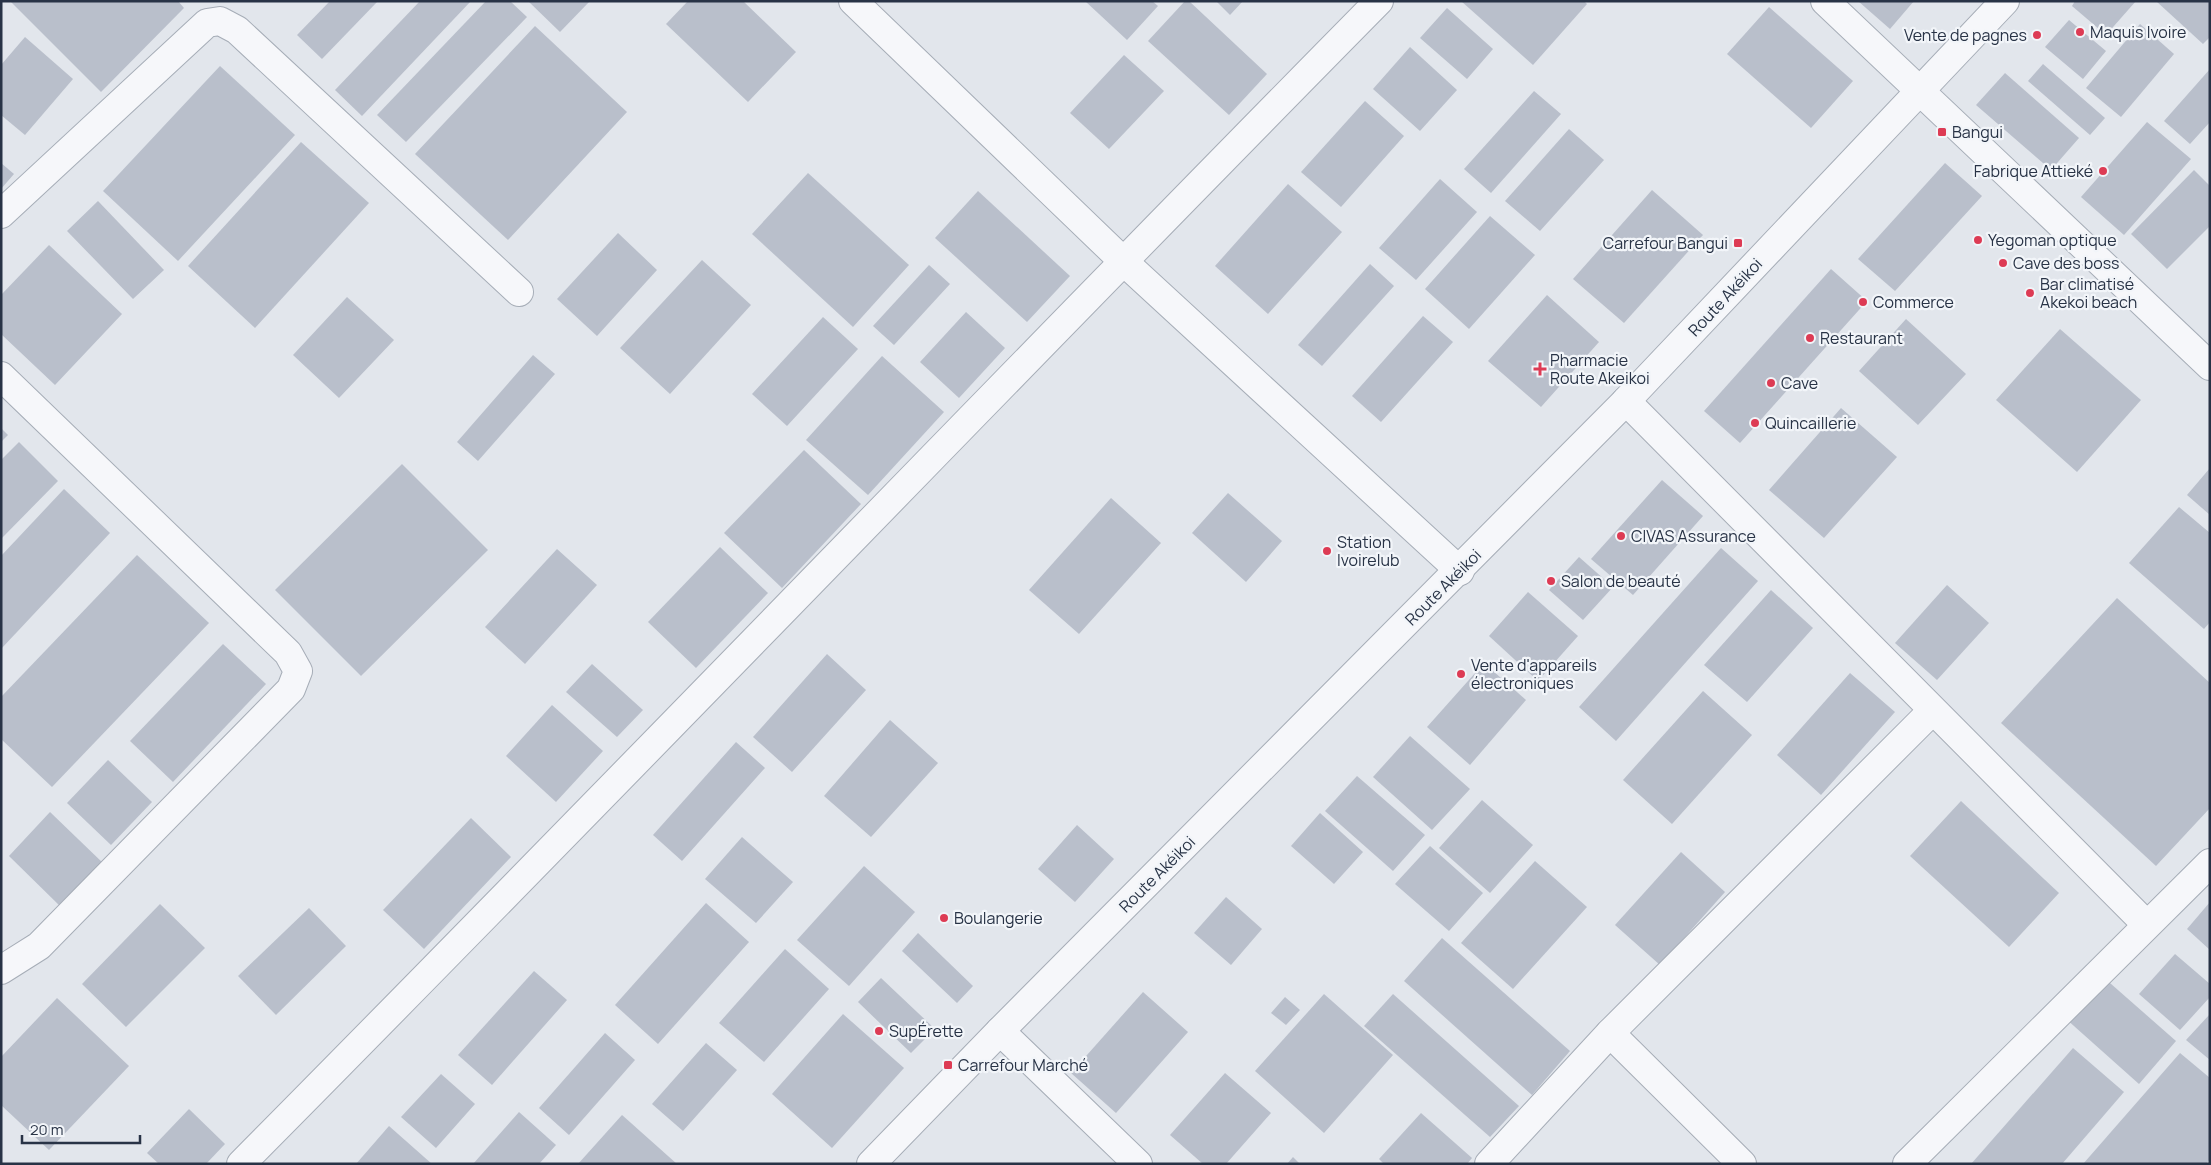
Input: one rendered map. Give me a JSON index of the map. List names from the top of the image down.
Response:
{
  "streets": {
    "street": ["Route Akéikoi"]
  },
  "places": {
    "other": [
      "Maquis Ivoire",
      "Vente de pagnes",
      "Fabrique Attieké",
      "Yegoman optique",
      "Cave des boss",
      "Bar climatisé Akekoi beach",
      "Commerce",
      "Restaurant",
      "Cave",
      "Quincaillerie",
      "CIVAS Assurance",
      "Station Ivoirelub",
      "Salon de beauté",
      "Vente d'appareils électroniques",
      "Boulangerie",
      "SupÉrette"
    ],
    "transit": ["Bangui", "Carrefour Bangui", "Carrefour Marché"],
    "health": ["Pharmacie Route Akeikoi"]
  },
  "scale_bar": "20 m"
}
